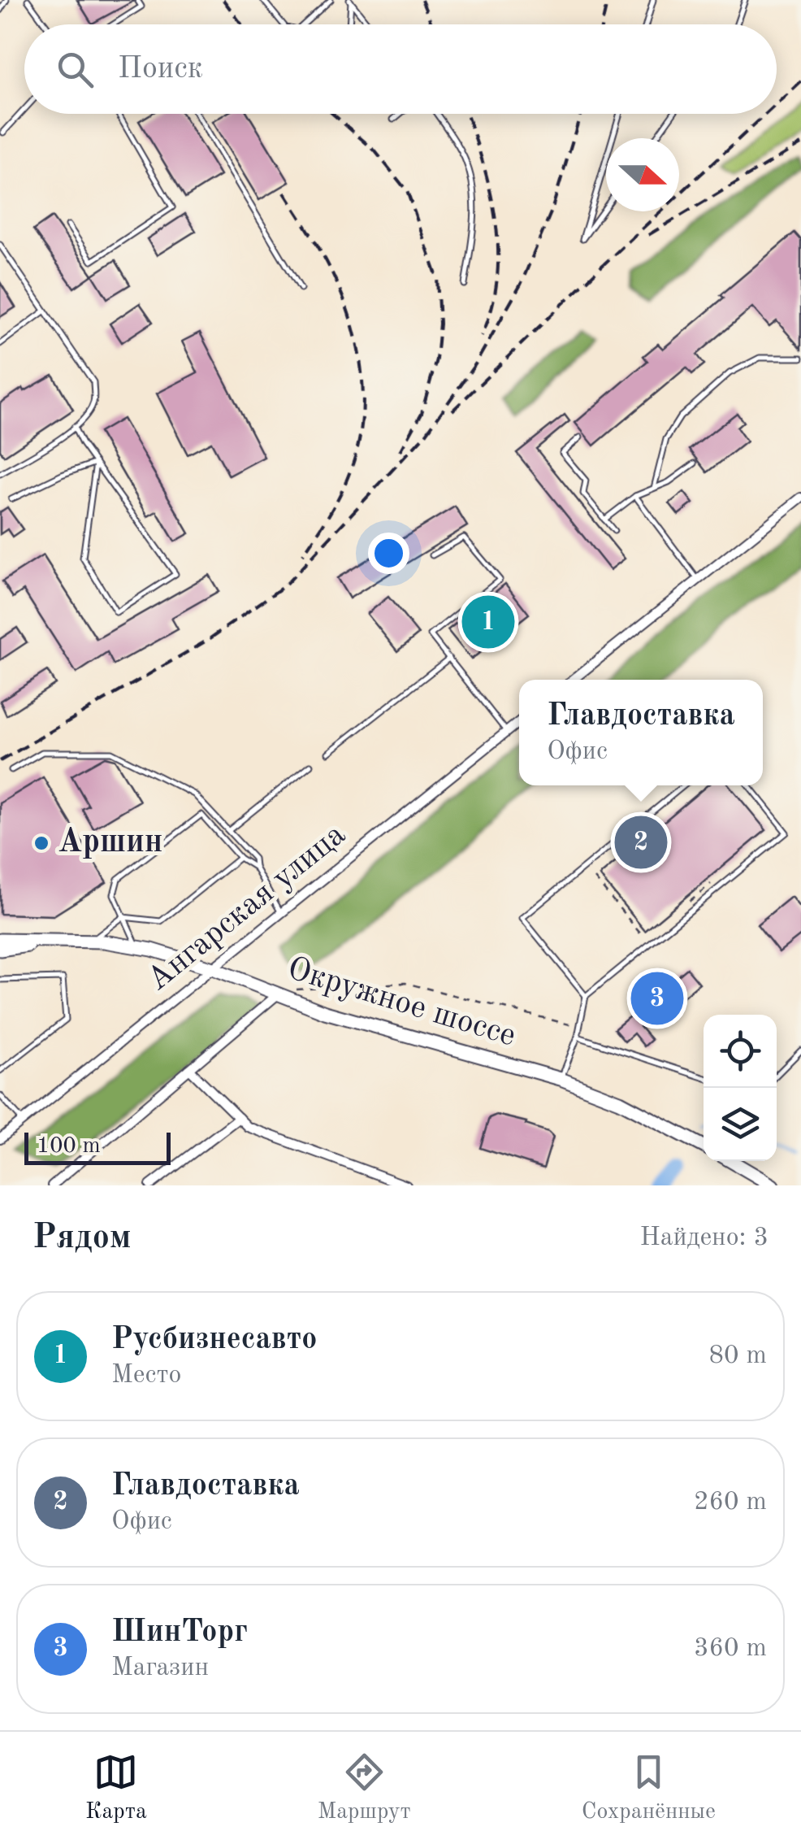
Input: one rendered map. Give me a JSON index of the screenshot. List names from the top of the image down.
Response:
{
  "streets": {
    "main road": ["Окружное шоссе"],
    "street": ["Ангарская улица"]
  },
  "crossings": [
    ["Ангарская улица", "Окружное шоссе"]
  ],
  "places": ["Аршин"],
  "scale_bar": "100 m",
  "north": "right",
  "page": {
    "search": "Поиск",
    "pins": ["1", "2", "3"],
    "popup": ["Главдоставка", "Офис"],
    "scale": "100 m",
    "heading": ["Рядом", "Найдено: 3"],
    "list": [
      {
        "mark": "1",
        "name": "Русбизнесавто",
        "note": "Место",
        "value": "80 m"
      },
      {
        "mark": "2",
        "name": "Главдоставка",
        "note": "Офис",
        "value": "260 m"
      },
      {
        "mark": "3",
        "name": "ШинТорг",
        "note": "Магазин",
        "value": "360 m"
      }
    ],
    "nav": ["Карта", "Маршрут", "Сохранённые"]
  }
}
